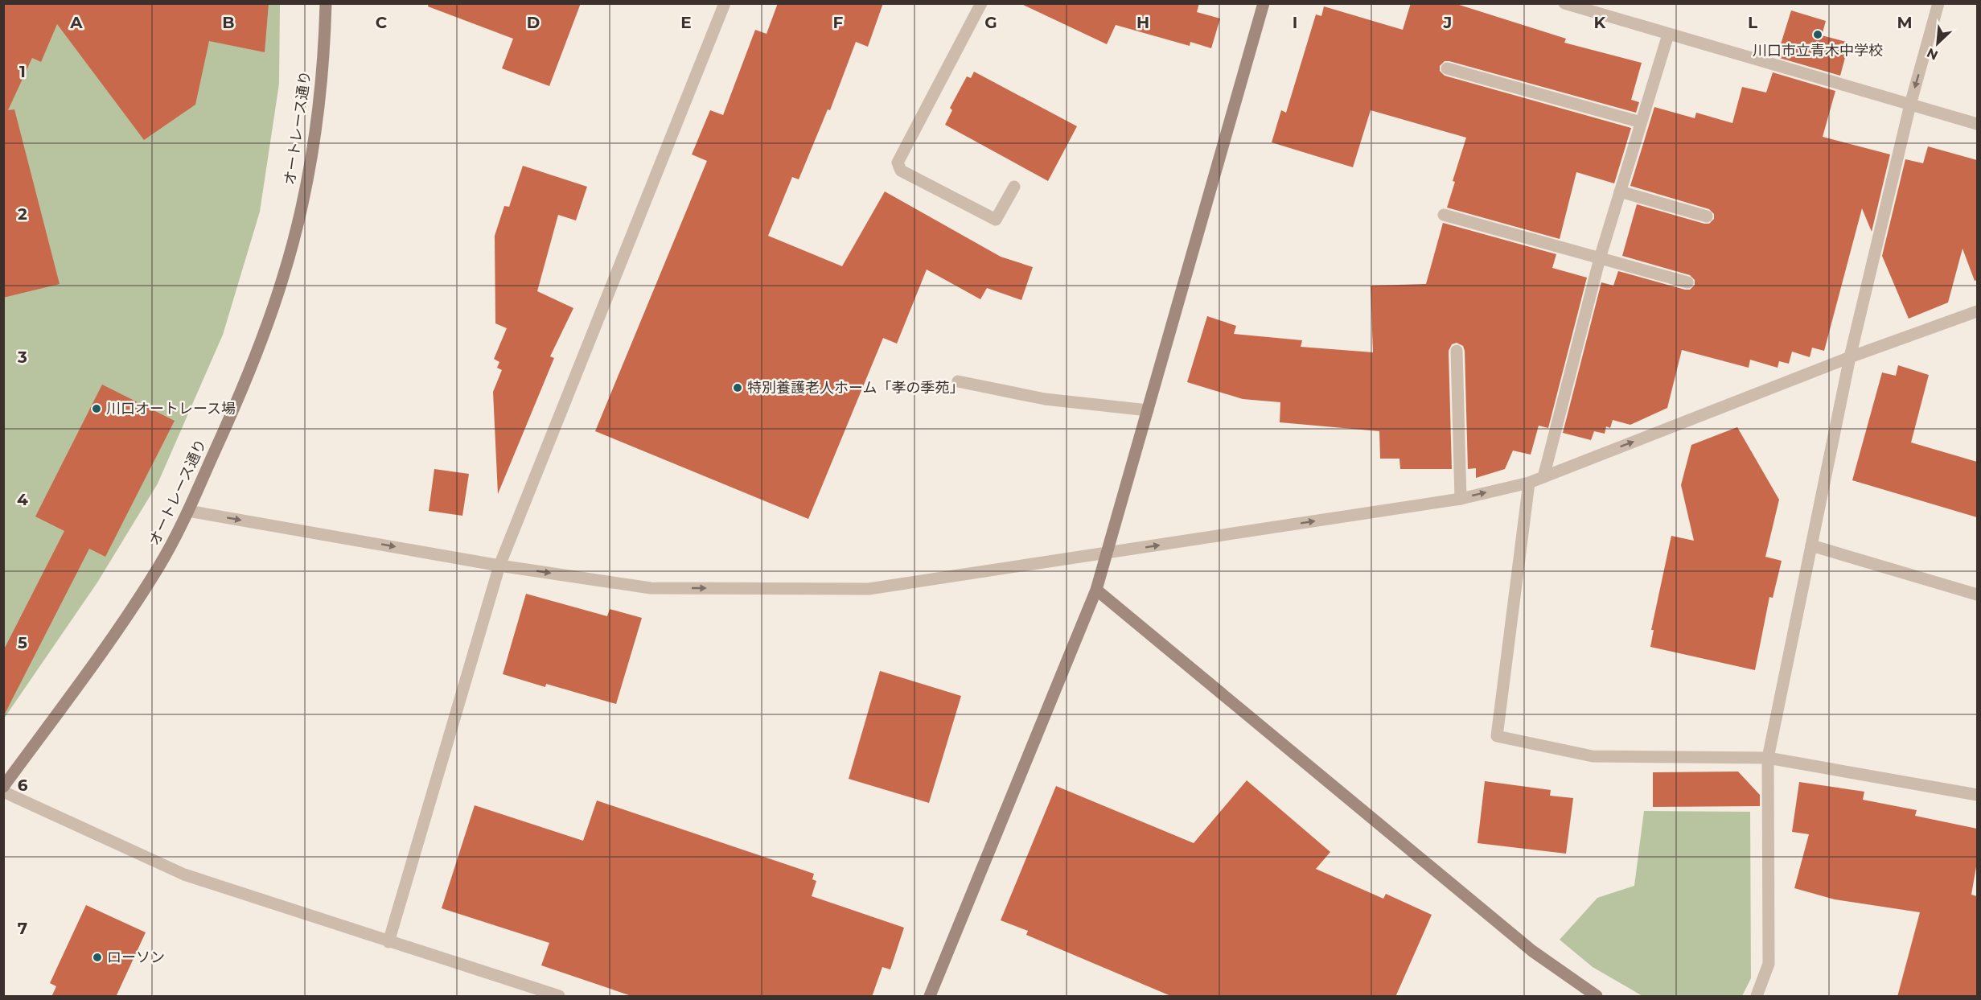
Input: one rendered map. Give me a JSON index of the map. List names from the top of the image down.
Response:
{
  "streets": {
    "street": ["オートレース通り"]
  },
  "places": [
    "川口市立青木中学校",
    "特別養護老人ホーム「孝の季苑」",
    "川口オートレース場",
    "ローソン"
  ],
  "north": "bottom left",
  "grid": {
    "columns": [
      "A",
      "B",
      "C",
      "D",
      "E",
      "F",
      "G",
      "H",
      "I",
      "J",
      "K",
      "L",
      "M"
    ],
    "rows": [
      "1",
      "2",
      "3",
      "4",
      "5",
      "6",
      "7"
    ]
  }
}
